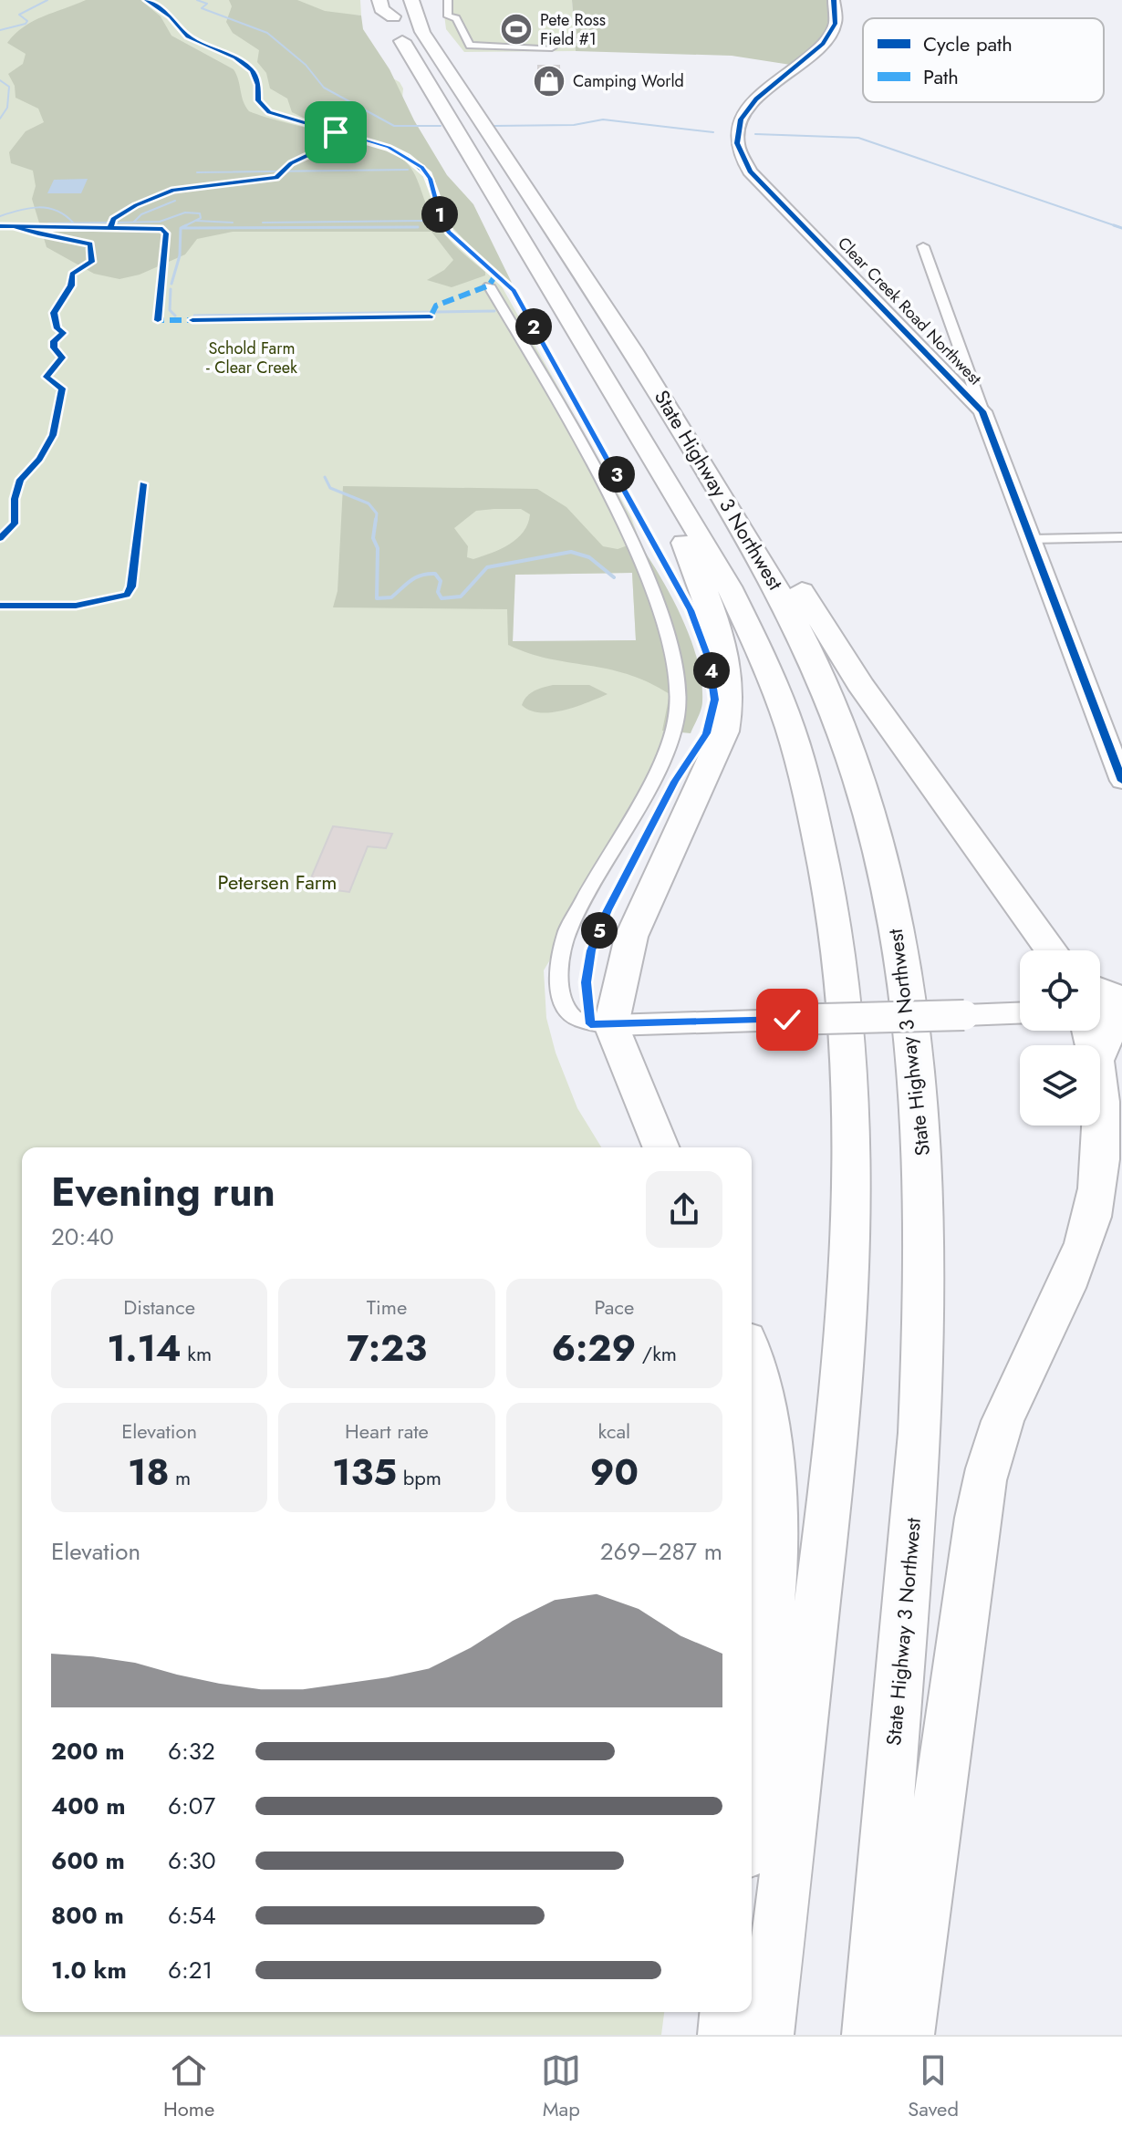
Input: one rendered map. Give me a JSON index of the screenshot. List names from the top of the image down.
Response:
{
  "streets": {
    "highway": ["State Highway 3 Northwest"],
    "main road": ["Clear Creek Road Northwest"]
  },
  "parks": ["Schold Farm - Clear Creek", "Petersen Farm"],
  "places": {
    "sports": ["Pete Ross Field #1"],
    "shop": ["Camping World"]
  },
  "legend": ["Cycle path", "Path"],
  "page": {
    "pins": [
      "1",
      "2",
      "3",
      "4",
      "5"
    ],
    "heading": ["Evening run", "20:40"],
    "stats": [
      ["Distance", "1.14 km"],
      ["Time", "7:23"],
      ["Pace", "6:29 /km"],
      ["Elevation", "18 m"],
      ["Heart rate", "135 bpm"],
      ["kcal", "90"]
    ],
    "chart": ["Elevation", "269–287 m"],
    "list": [
      {
        "name": "200 m",
        "note": "6:32"
      },
      {
        "name": "400 m",
        "note": "6:07"
      },
      {
        "name": "600 m",
        "note": "6:30"
      },
      {
        "name": "800 m",
        "note": "6:54"
      },
      {
        "name": "1.0 km",
        "note": "6:21"
      }
    ],
    "tabs": ["Home", "Map", "Saved"]
  }
}
